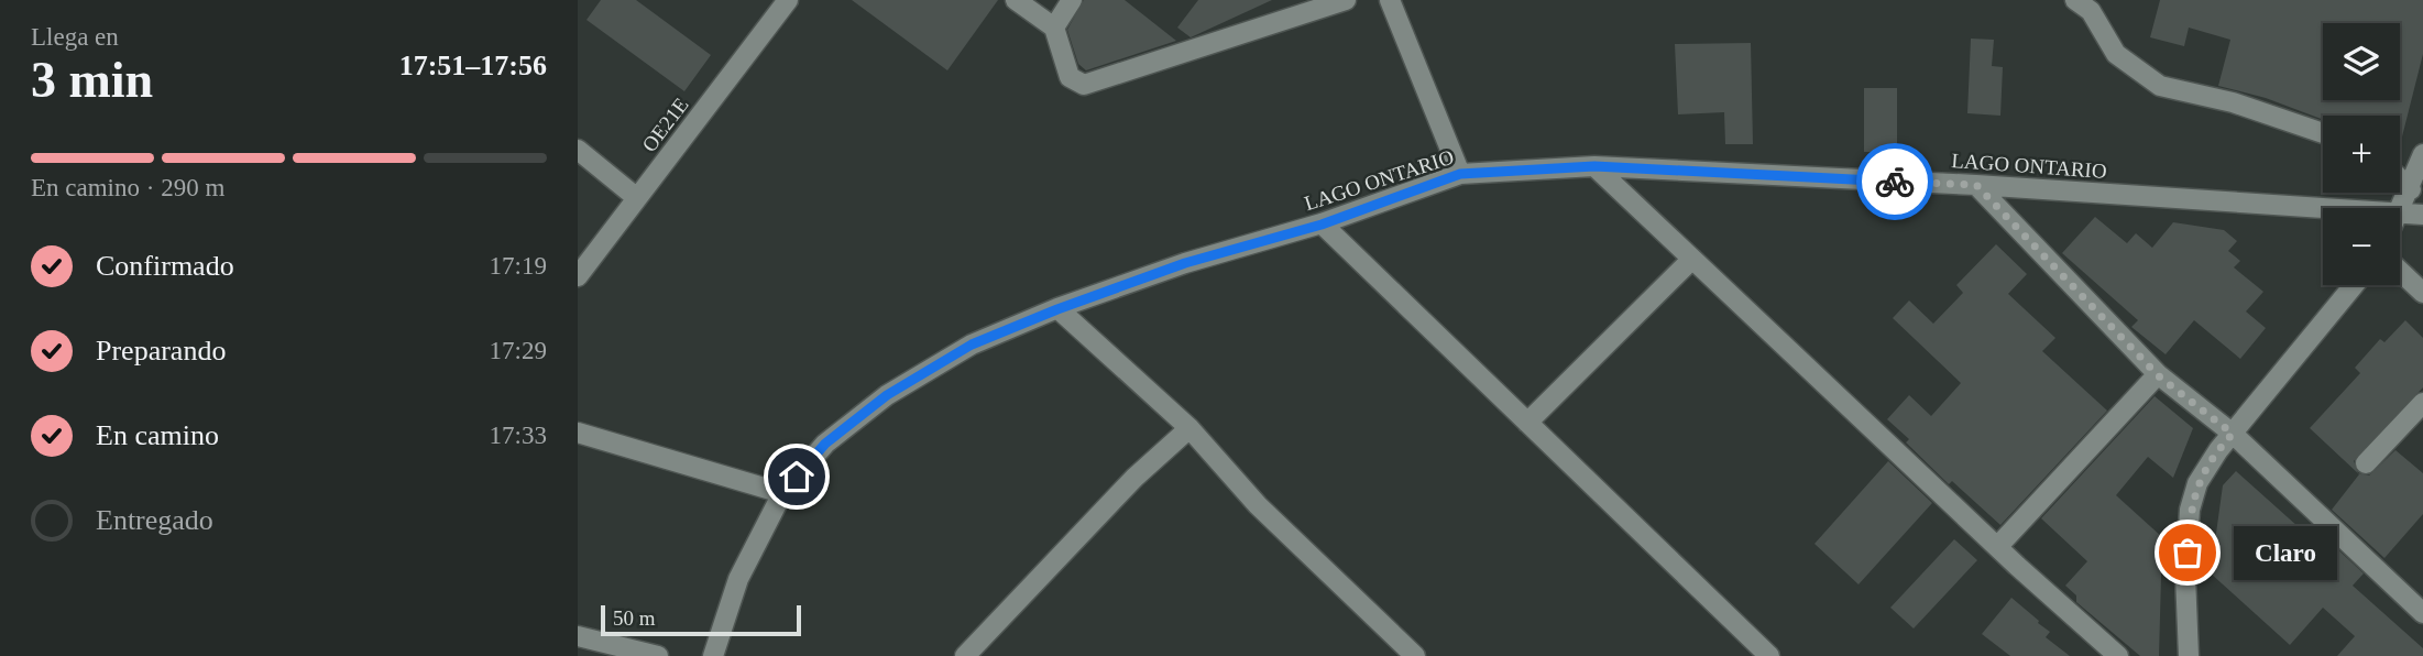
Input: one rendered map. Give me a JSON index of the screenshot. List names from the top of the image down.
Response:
{
  "streets": {
    "street": ["OE21E", "LAGO ONTARIO"]
  },
  "places": ["Claro"],
  "scale_bar": "50 m",
  "page": {
    "heading": ["3 min", "Llega en", "17:51–17:56"],
    "map_buttons": ["+", "−"],
    "bar": "En camino · 290 m",
    "list": [
      ["Confirmado", "17:19"],
      ["Preparando", "17:29"],
      ["En camino", "17:33"],
      "Entregado"
    ],
    "bubble": "Claro",
    "scale": "50 m"
  }
}
